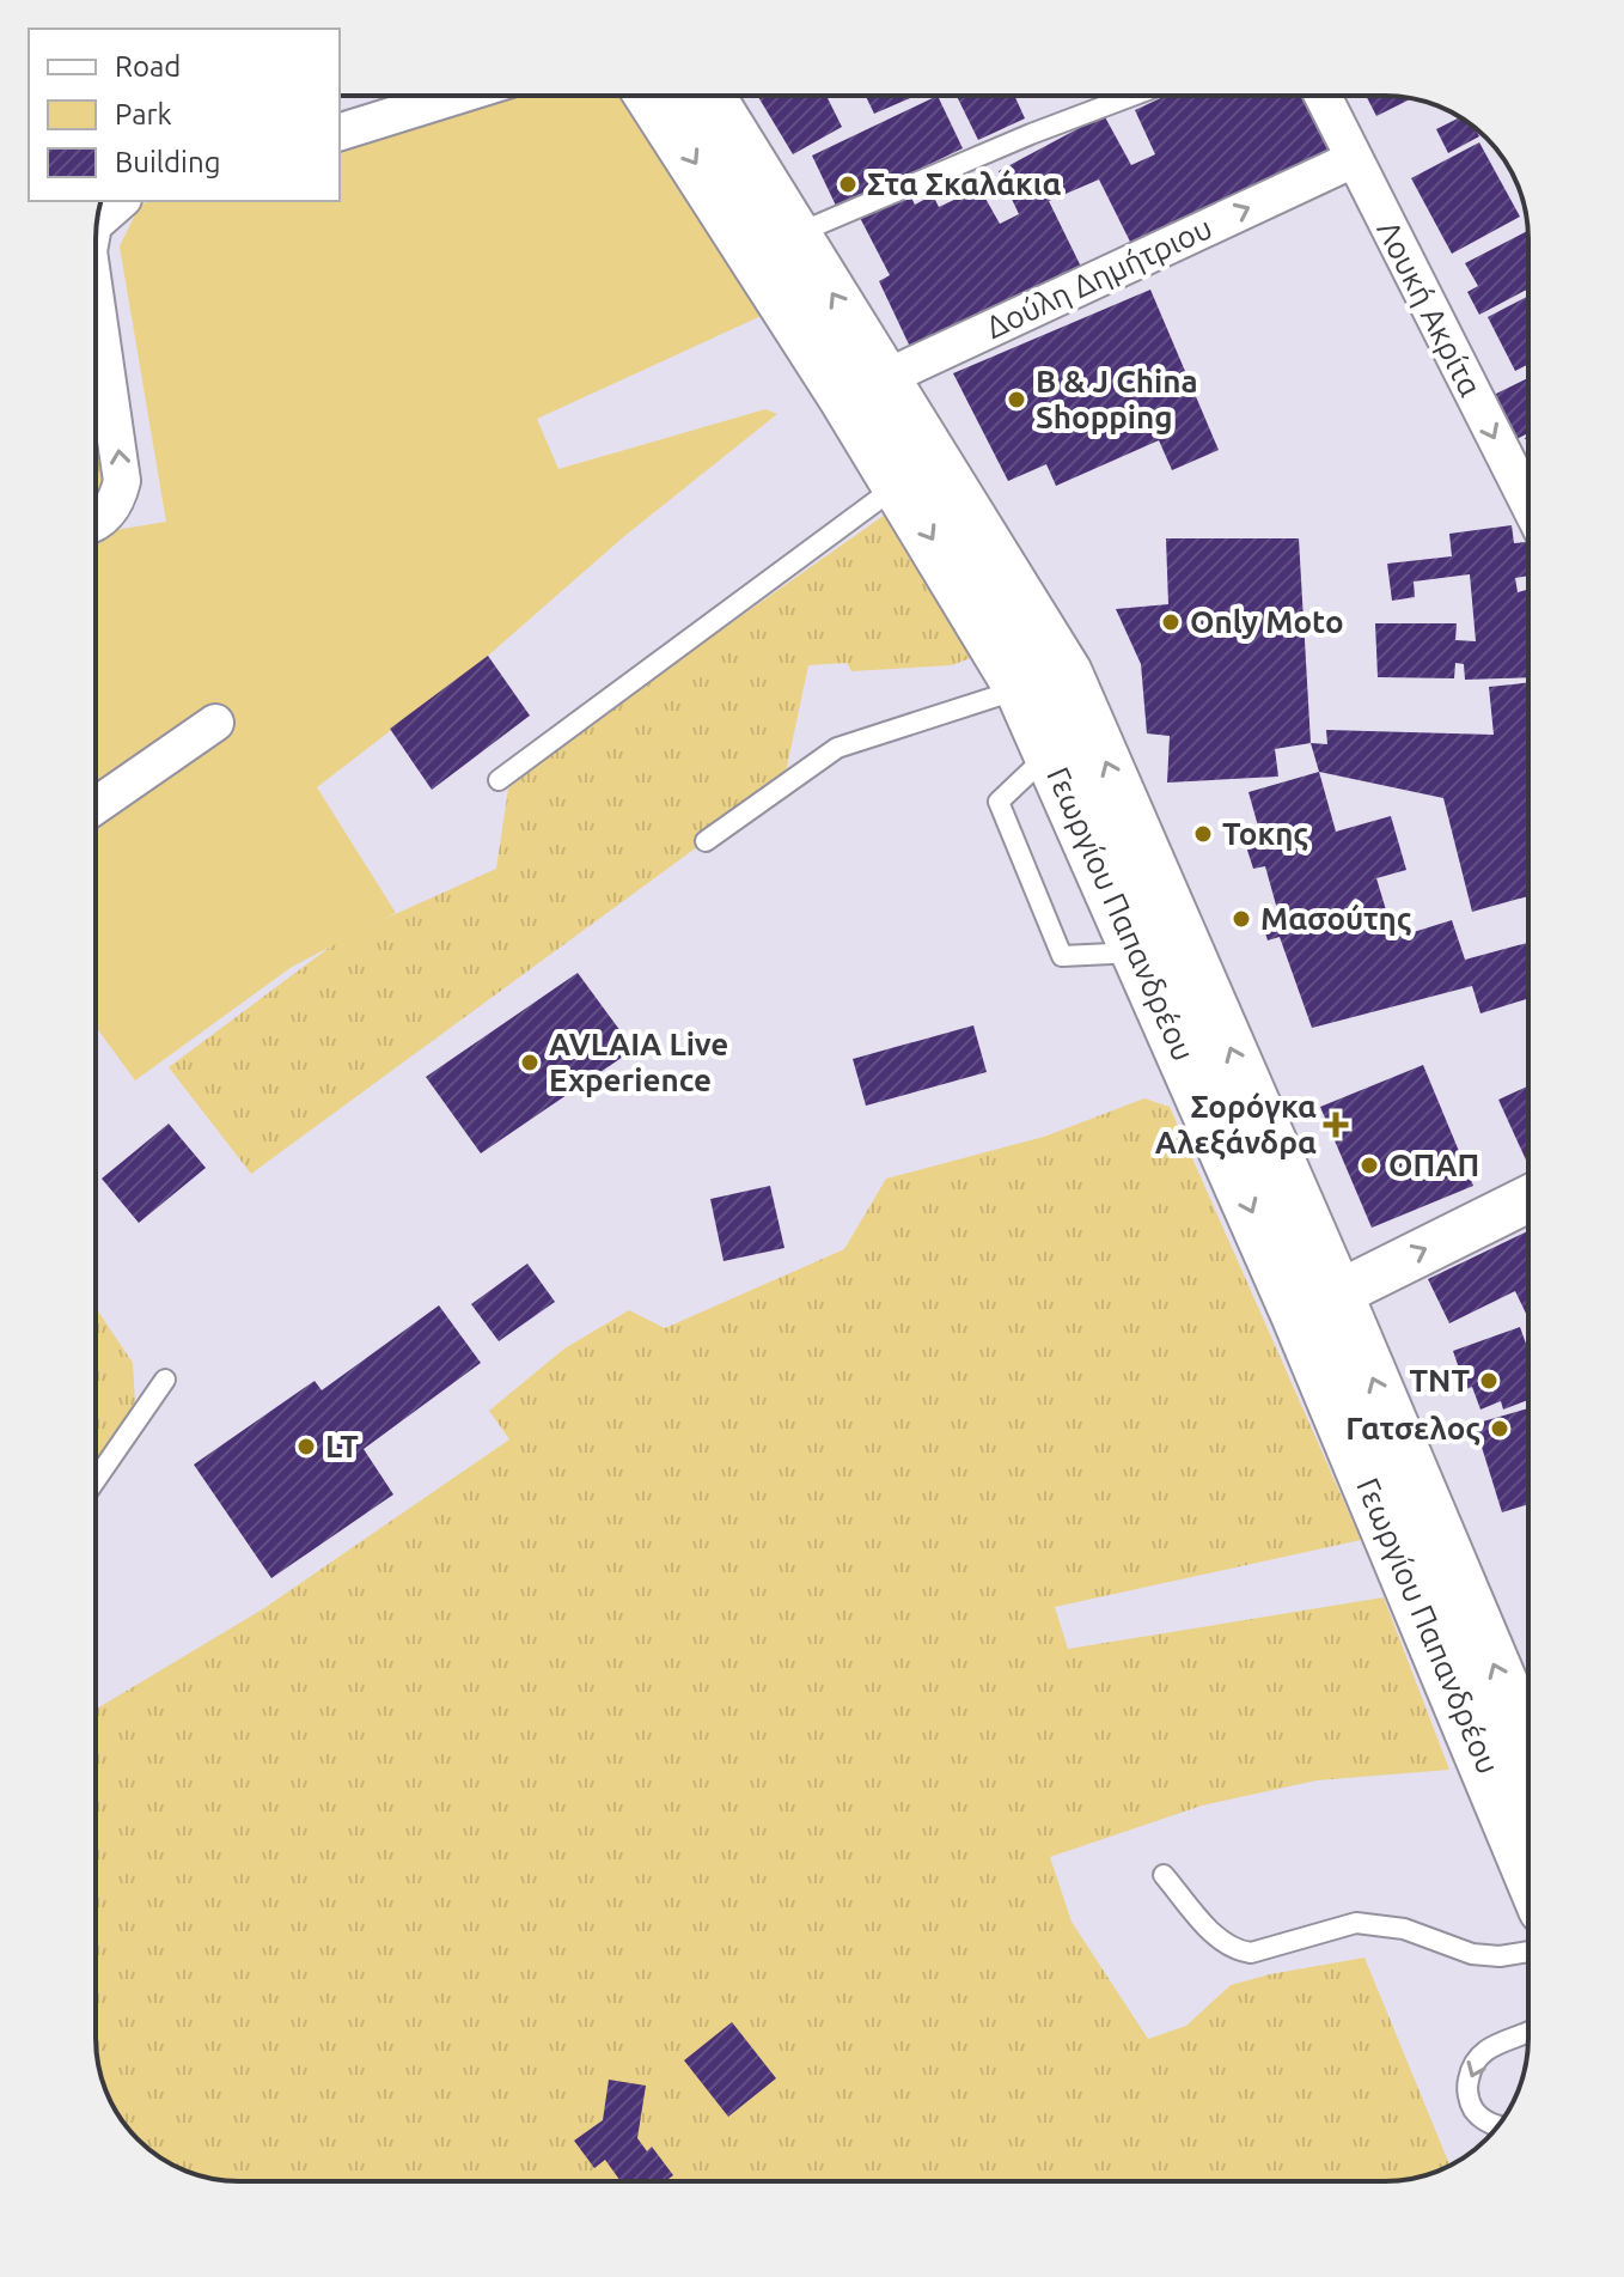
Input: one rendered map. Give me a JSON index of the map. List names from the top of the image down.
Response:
{
  "streets": {
    "main road": ["Γεωργίου Παπανδρέου"],
    "street": ["Δούλη Δημήτριου", "Λουκή Ακρίτα"]
  },
  "crossings": [
    ["Δούλη Δημήτριου", "Λουκή Ακρίτα"],
    ["Δούλη Δημήτριου", "Γεωργίου Παπανδρέου"]
  ],
  "one_way": ["Δούλη Δημήτριου", "Λουκή Ακρίτα"],
  "places": {
    "other": [
      "Στα Σκαλάκια",
      "B & J China Shopping",
      "Only Moto",
      "Τοκης",
      "Μασούτης",
      "AVLAIA Live Experience",
      "ΟΠΑΠ",
      "TNT",
      "Γατσελος",
      "LT"
    ],
    "health": ["Σορόγκα Αλεξάνδρα"]
  },
  "legend": ["Road", "Park", "Building"]
}
